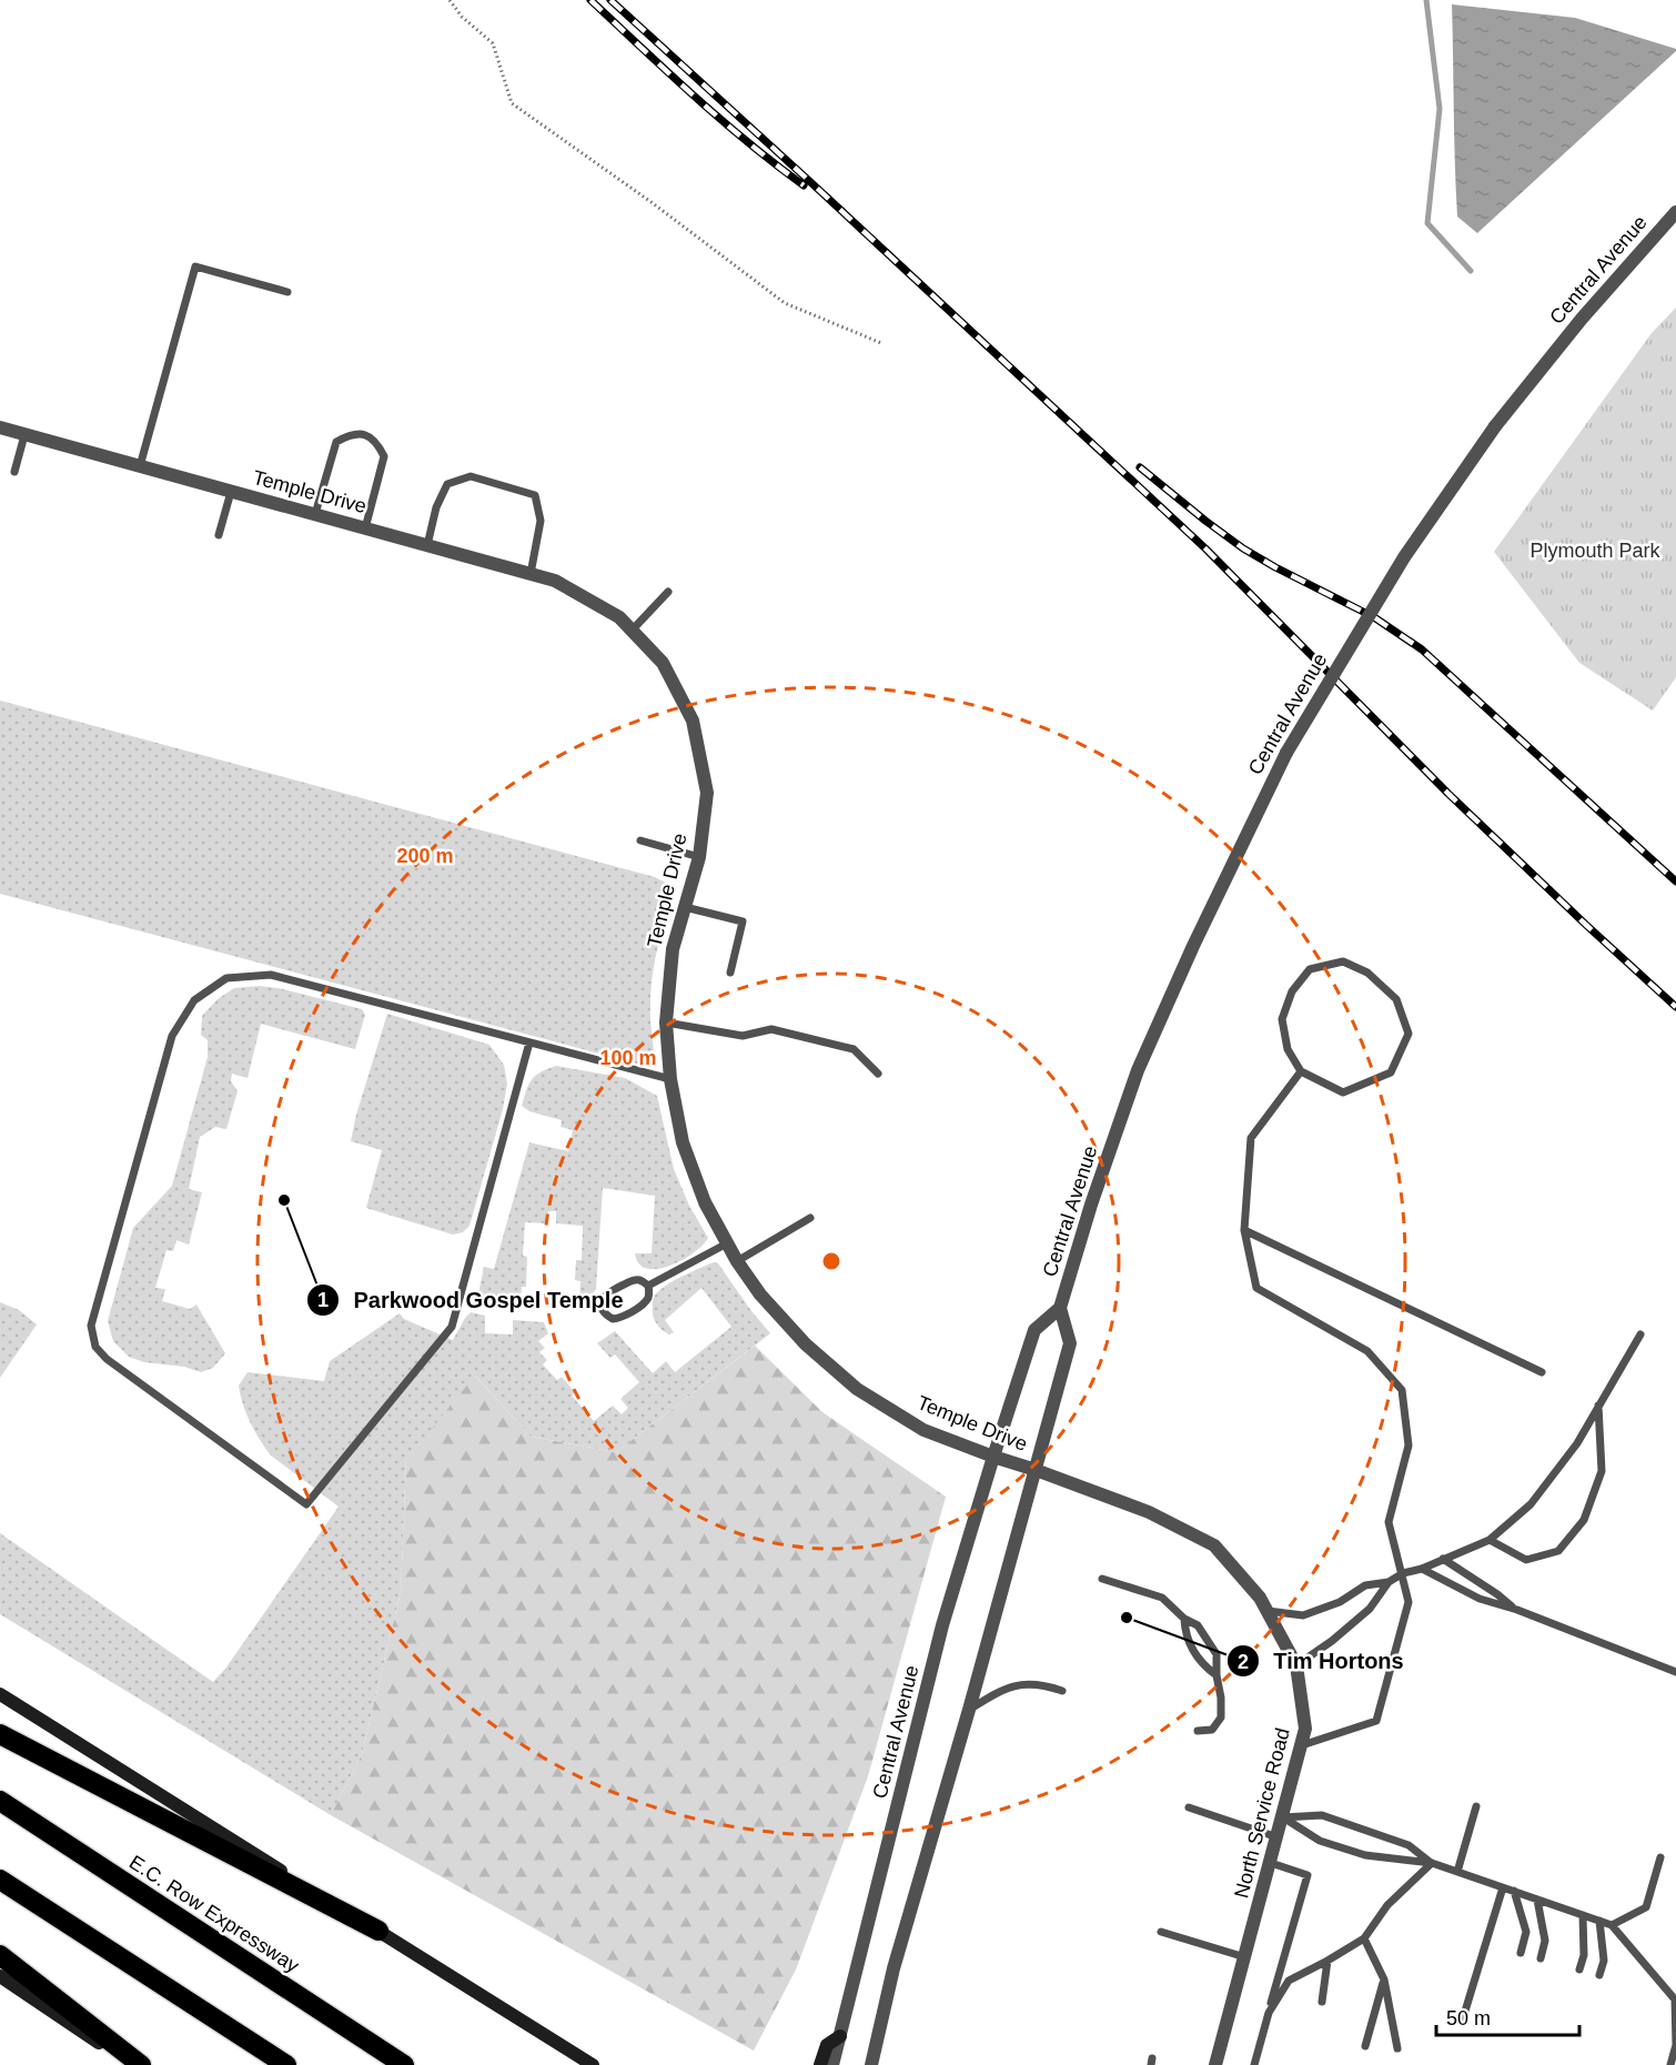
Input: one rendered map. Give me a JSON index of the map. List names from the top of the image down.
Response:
{
  "streets": {
    "highway": ["E.C. Row Expressway"],
    "street": ["Central Avenue", "Temple Drive", "North Service Road"]
  },
  "crossings": [
    ["Central Avenue", "Temple Drive"],
    ["Central Avenue", "North Service Road"],
    ["Temple Drive", "North Service Road"]
  ],
  "parks": ["Plymouth Park"],
  "places": ["Parkwood Gospel Temple", "Tim Hortons"],
  "scale_bar": "50 m",
  "rings": ["200 m", "100 m"]
}
